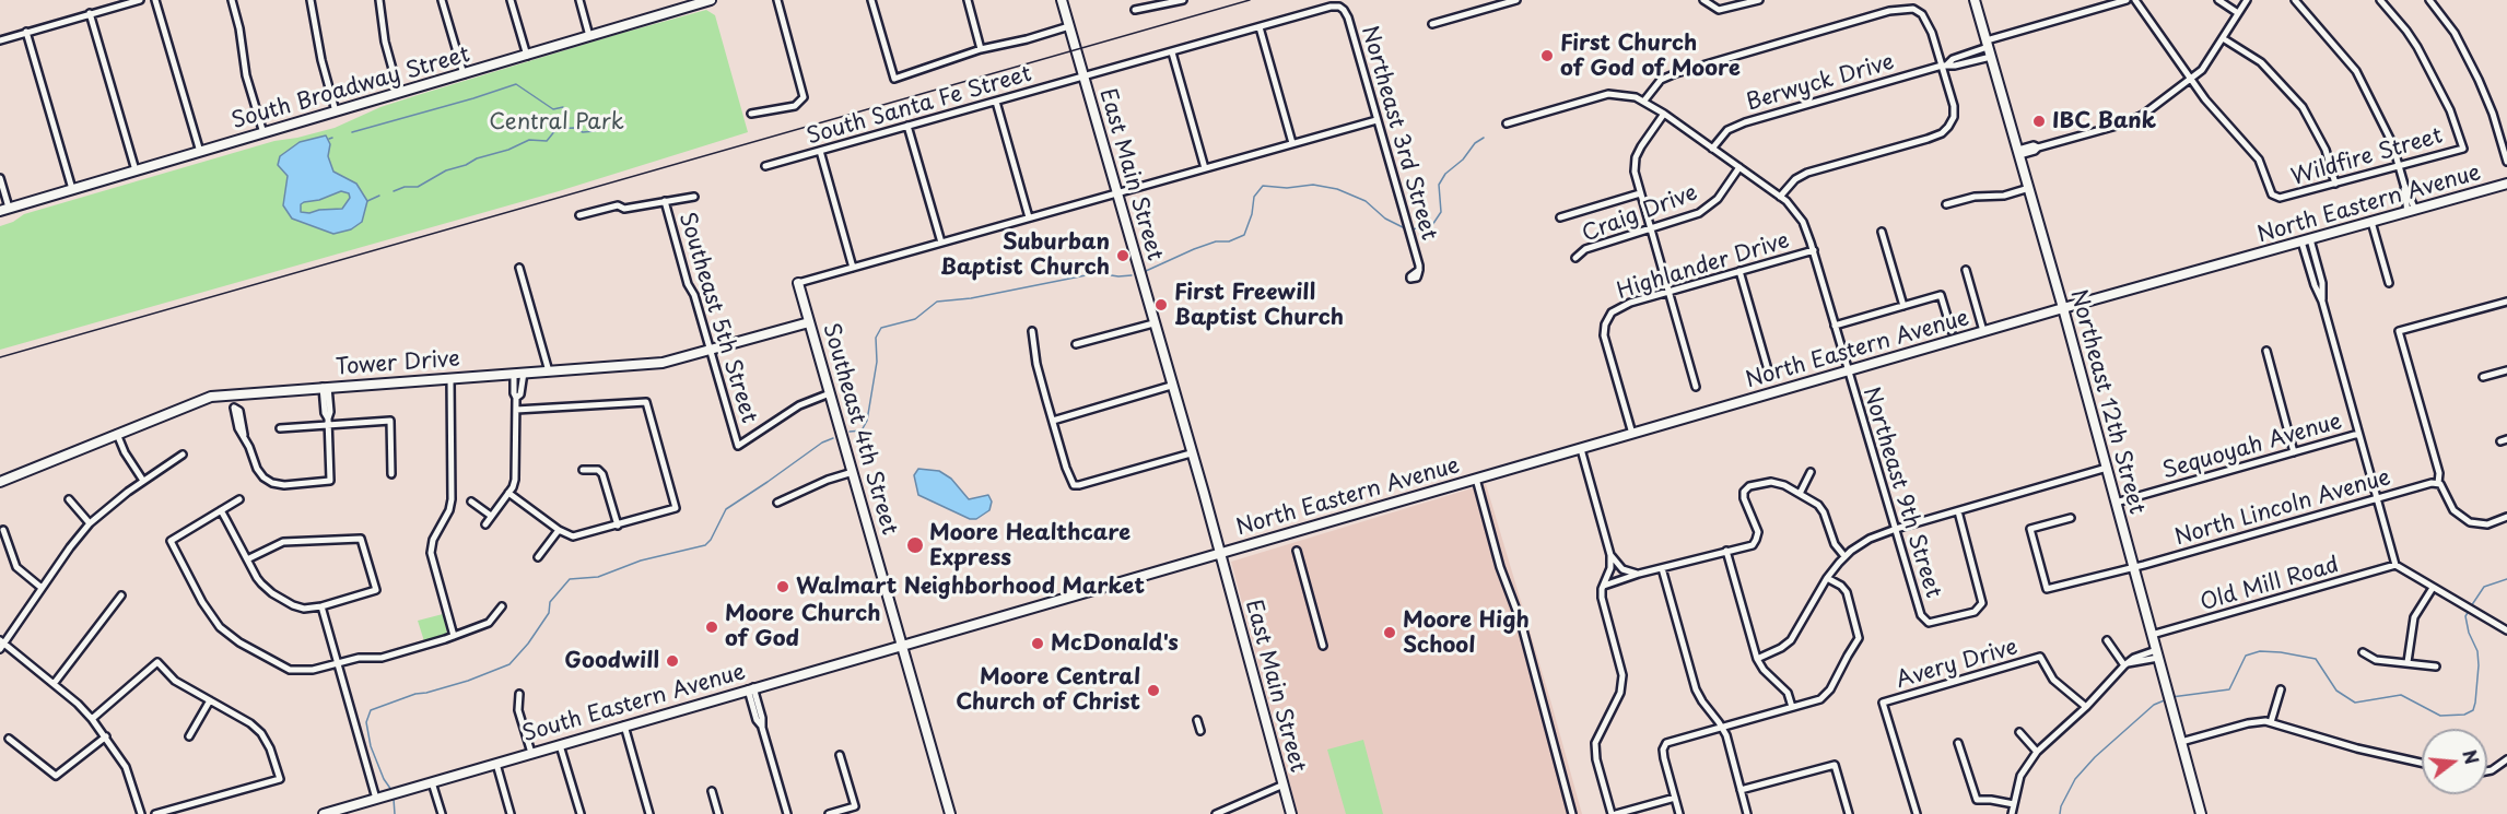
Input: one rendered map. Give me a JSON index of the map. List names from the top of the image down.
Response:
{
  "streets": {
    "main road": [
      "South Broadway Street",
      "East Main Street",
      "North Eastern Avenue",
      "Tower Drive",
      "Northeast 12th Street",
      "Southeast 4th Street",
      "South Eastern Avenue"
    ],
    "street": [
      "Berwyck Drive",
      "South Santa Fe Street",
      "Northeast 3rd Street",
      "Wildfire Street",
      "Craig Drive",
      "Highlander Drive",
      "Southeast 5th Street",
      "Sequoyah Avenue",
      "Northeast 9th Street",
      "North Lincoln Avenue",
      "Old Mill Road",
      "Avery Drive"
    ]
  },
  "crossings": [
    ["Berwyck Drive", "Northeast 12th Street"],
    ["Berwyck Drive", "Northeast 9th Street"],
    ["South Santa Fe Street", "Northeast 3rd Street"],
    ["South Santa Fe Street", "East Main Street"],
    ["East Main Street", "North Eastern Avenue"],
    ["East Main Street", "South Eastern Avenue"],
    ["North Eastern Avenue", "Highlander Drive"],
    ["North Eastern Avenue", "Northeast 12th Street"],
    ["North Eastern Avenue", "Northeast 9th Street"],
    ["North Eastern Avenue", "South Eastern Avenue"],
    ["Craig Drive", "Northeast 9th Street"],
    ["Highlander Drive", "Northeast 9th Street"],
    ["Southeast 5th Street", "Tower Drive"],
    ["Southeast 5th Street", "Southeast 4th Street"],
    ["Tower Drive", "Southeast 4th Street"],
    ["Northeast 12th Street", "Sequoyah Avenue"],
    ["Northeast 12th Street", "North Lincoln Avenue"],
    ["Northeast 12th Street", "Old Mill Road"],
    ["Southeast 4th Street", "South Eastern Avenue"]
  ],
  "parks": ["Central Park"],
  "places": [
    "First Church of God of Moore",
    "IBC Bank",
    "Suburban Baptist Church",
    "First Freewill Baptist Church",
    "Moore Healthcare Express",
    "Walmart Neighborhood Market",
    "Moore Church of God",
    "Moore High School",
    "McDonald's",
    "Goodwill",
    "Moore Central Church of Christ"
  ],
  "north": "right"
}
